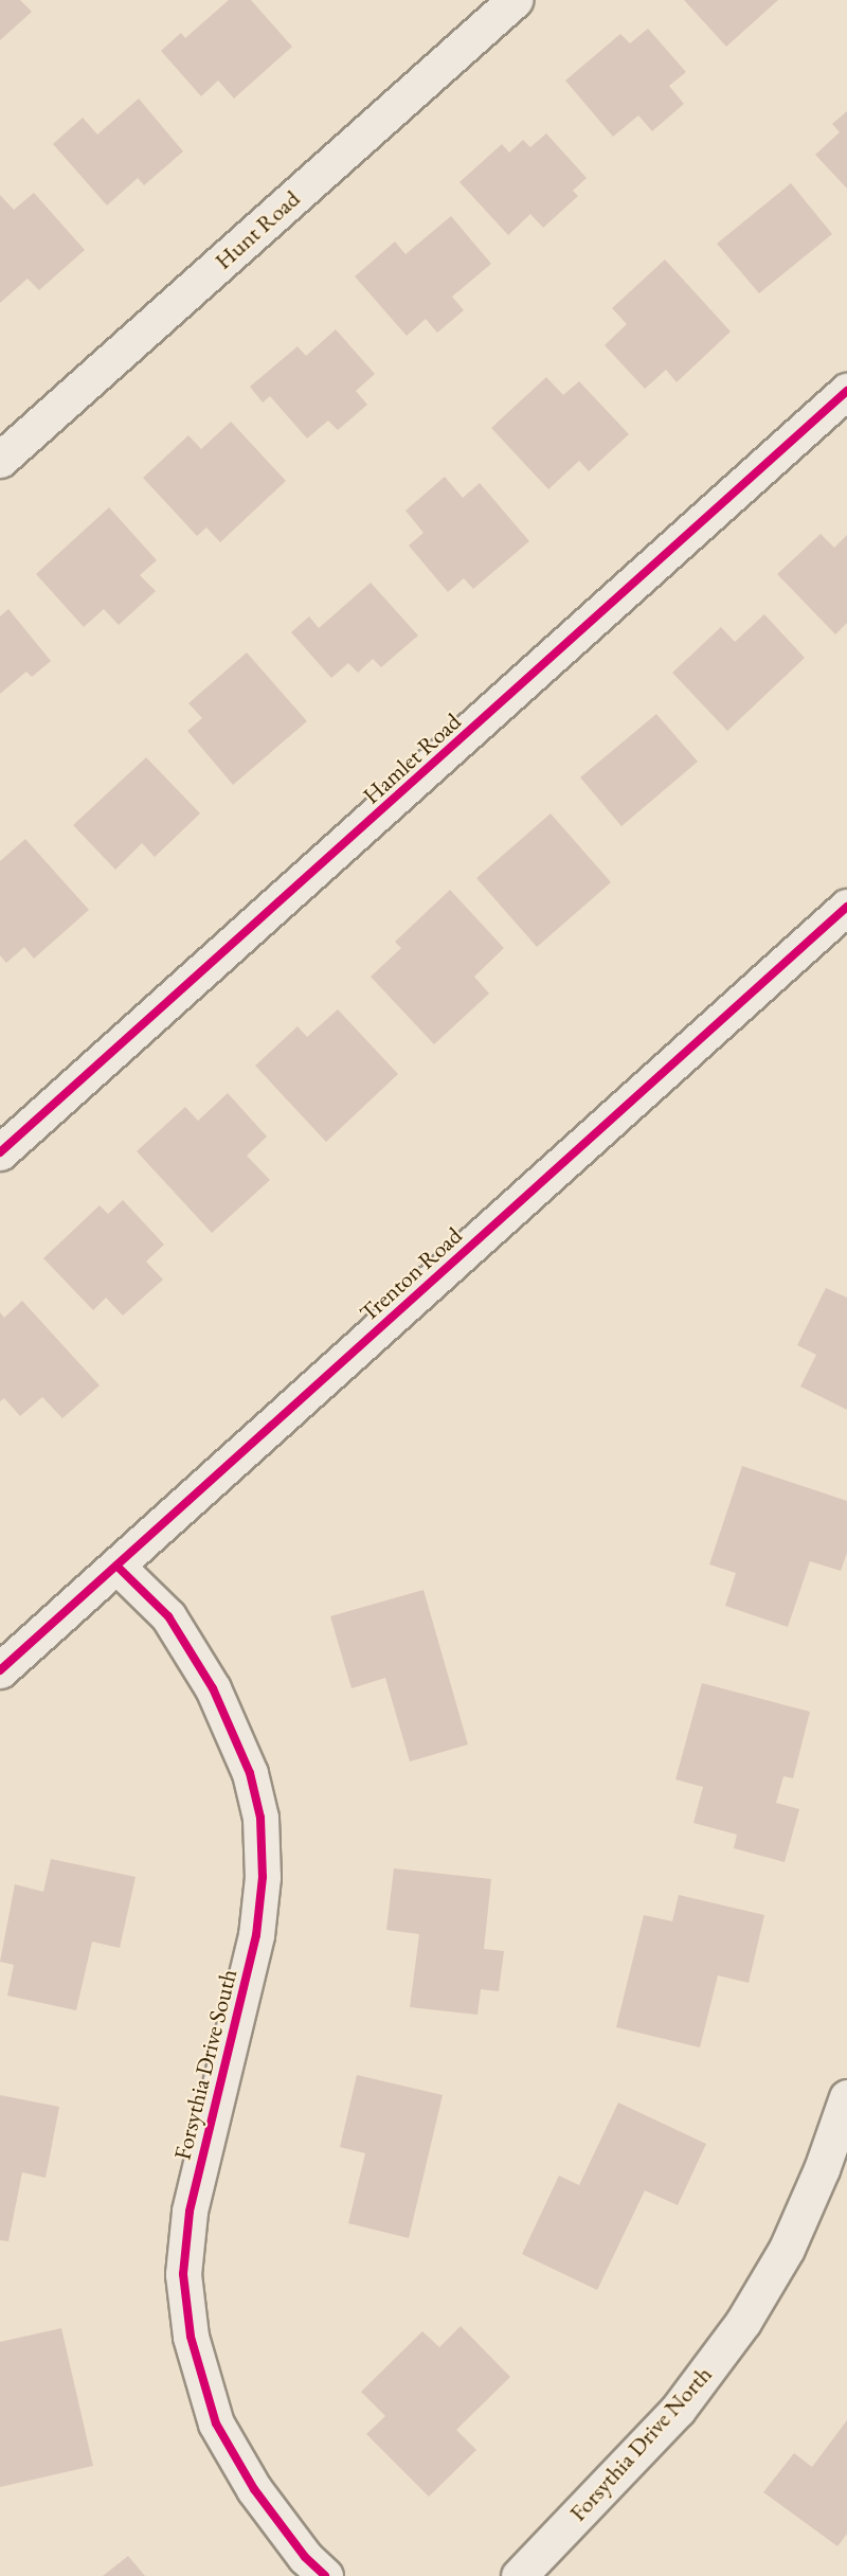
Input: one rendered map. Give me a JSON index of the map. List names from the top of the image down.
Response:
{
  "streets": {
    "street": [
      "Hunt Road",
      "Hamlet Road",
      "Trenton Road",
      "Forsythia Drive South",
      "Forsythia Drive North"
    ]
  },
  "crossings": [
    ["Trenton Road", "Forsythia Drive South"]
  ]
}
